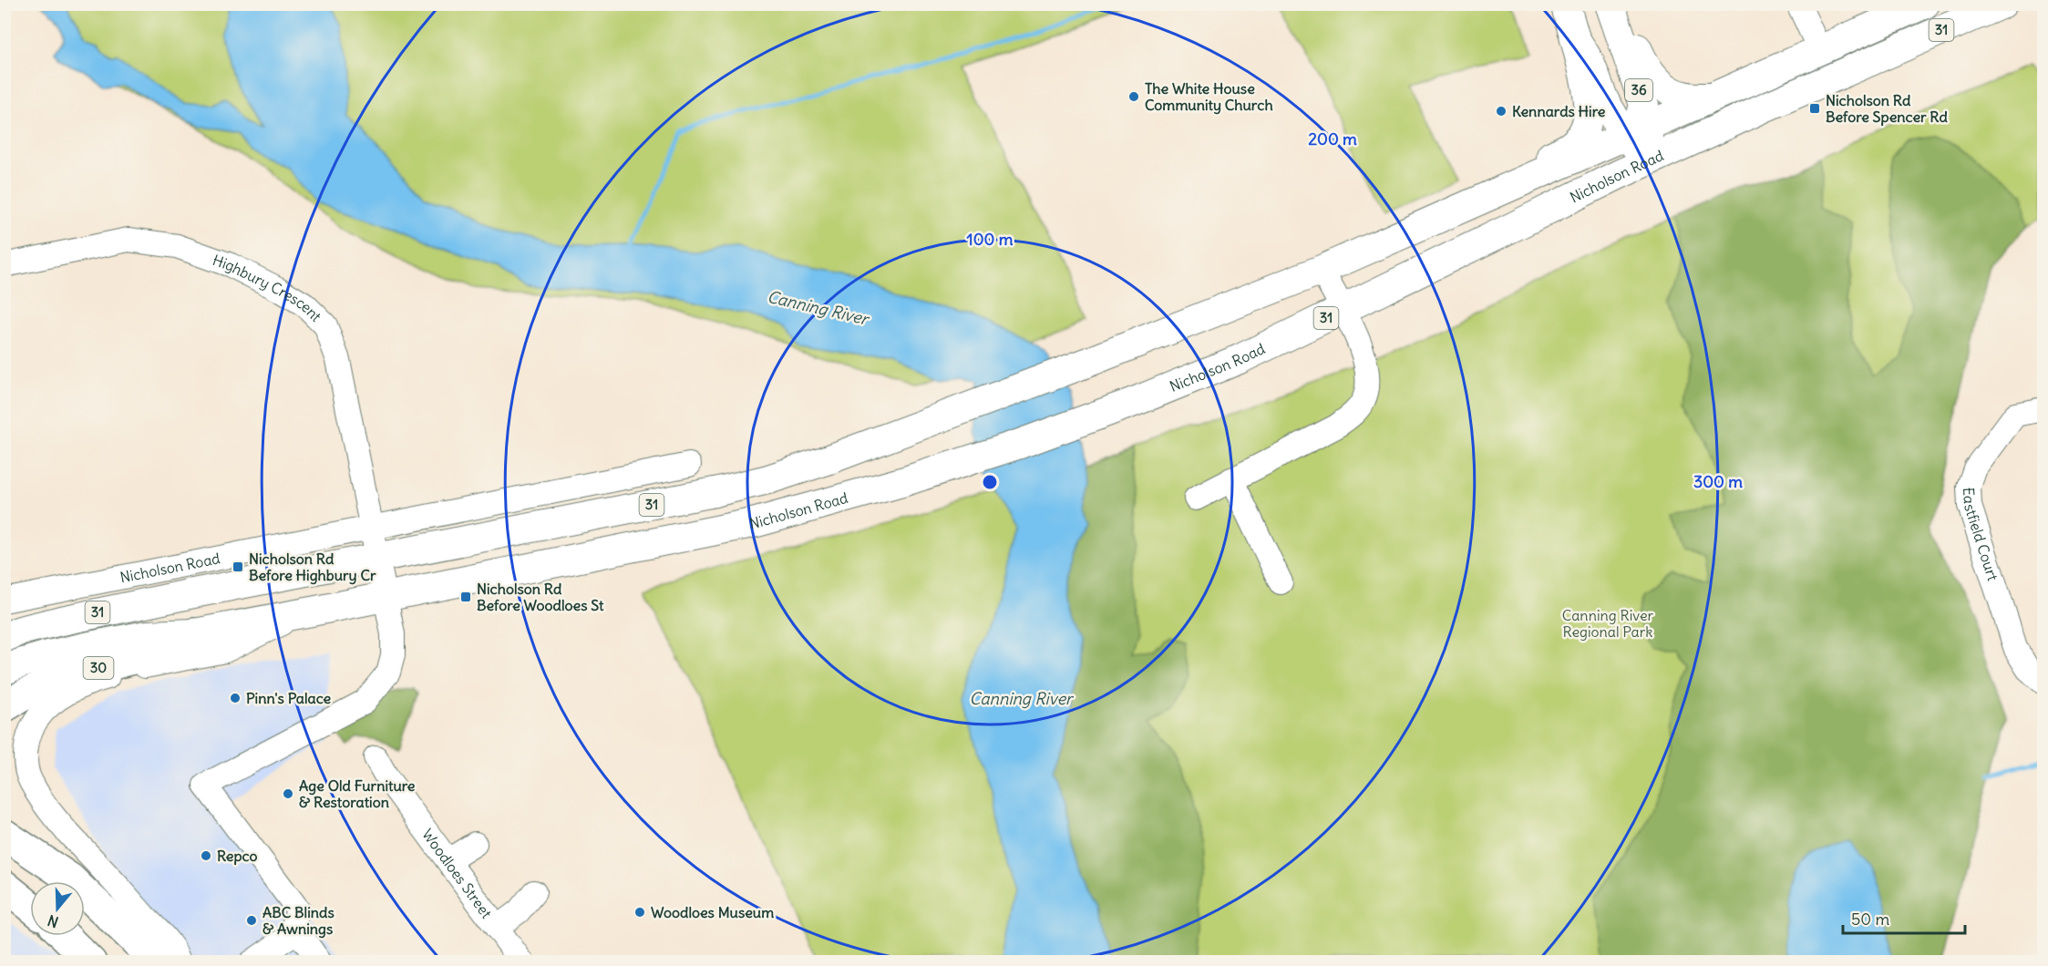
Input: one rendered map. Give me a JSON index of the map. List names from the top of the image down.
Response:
{
  "streets": {
    "highway": ["30"],
    "main road": ["31", "36", "Nicholson Road"],
    "street": ["Highbury Crescent", "Eastfield Court", "Woodloes Street"]
  },
  "crossings": [
    ["36", "Nicholson Road"],
    ["Nicholson Road", "Highbury Crescent"],
    ["Nicholson Road", "30"]
  ],
  "water": ["Canning River"],
  "parks": ["Canning River Regional Park"],
  "places": {
    "other": [
      "The White House Community Church",
      "Kennards Hire",
      "Pinn's Palace",
      "Age Old Furniture & Restoration",
      "Repco",
      "Woodloes Museum",
      "ABC Blinds & Awnings"
    ],
    "transit": ["Nicholson Rd Before Spencer Rd", "Nicholson Rd Before Highbury Cr", "Nicholson Rd Before Woodloes St"]
  },
  "scale_bar": "50 m",
  "north": "bottom",
  "rings": ["200 m", "100 m", "300 m"]
}
